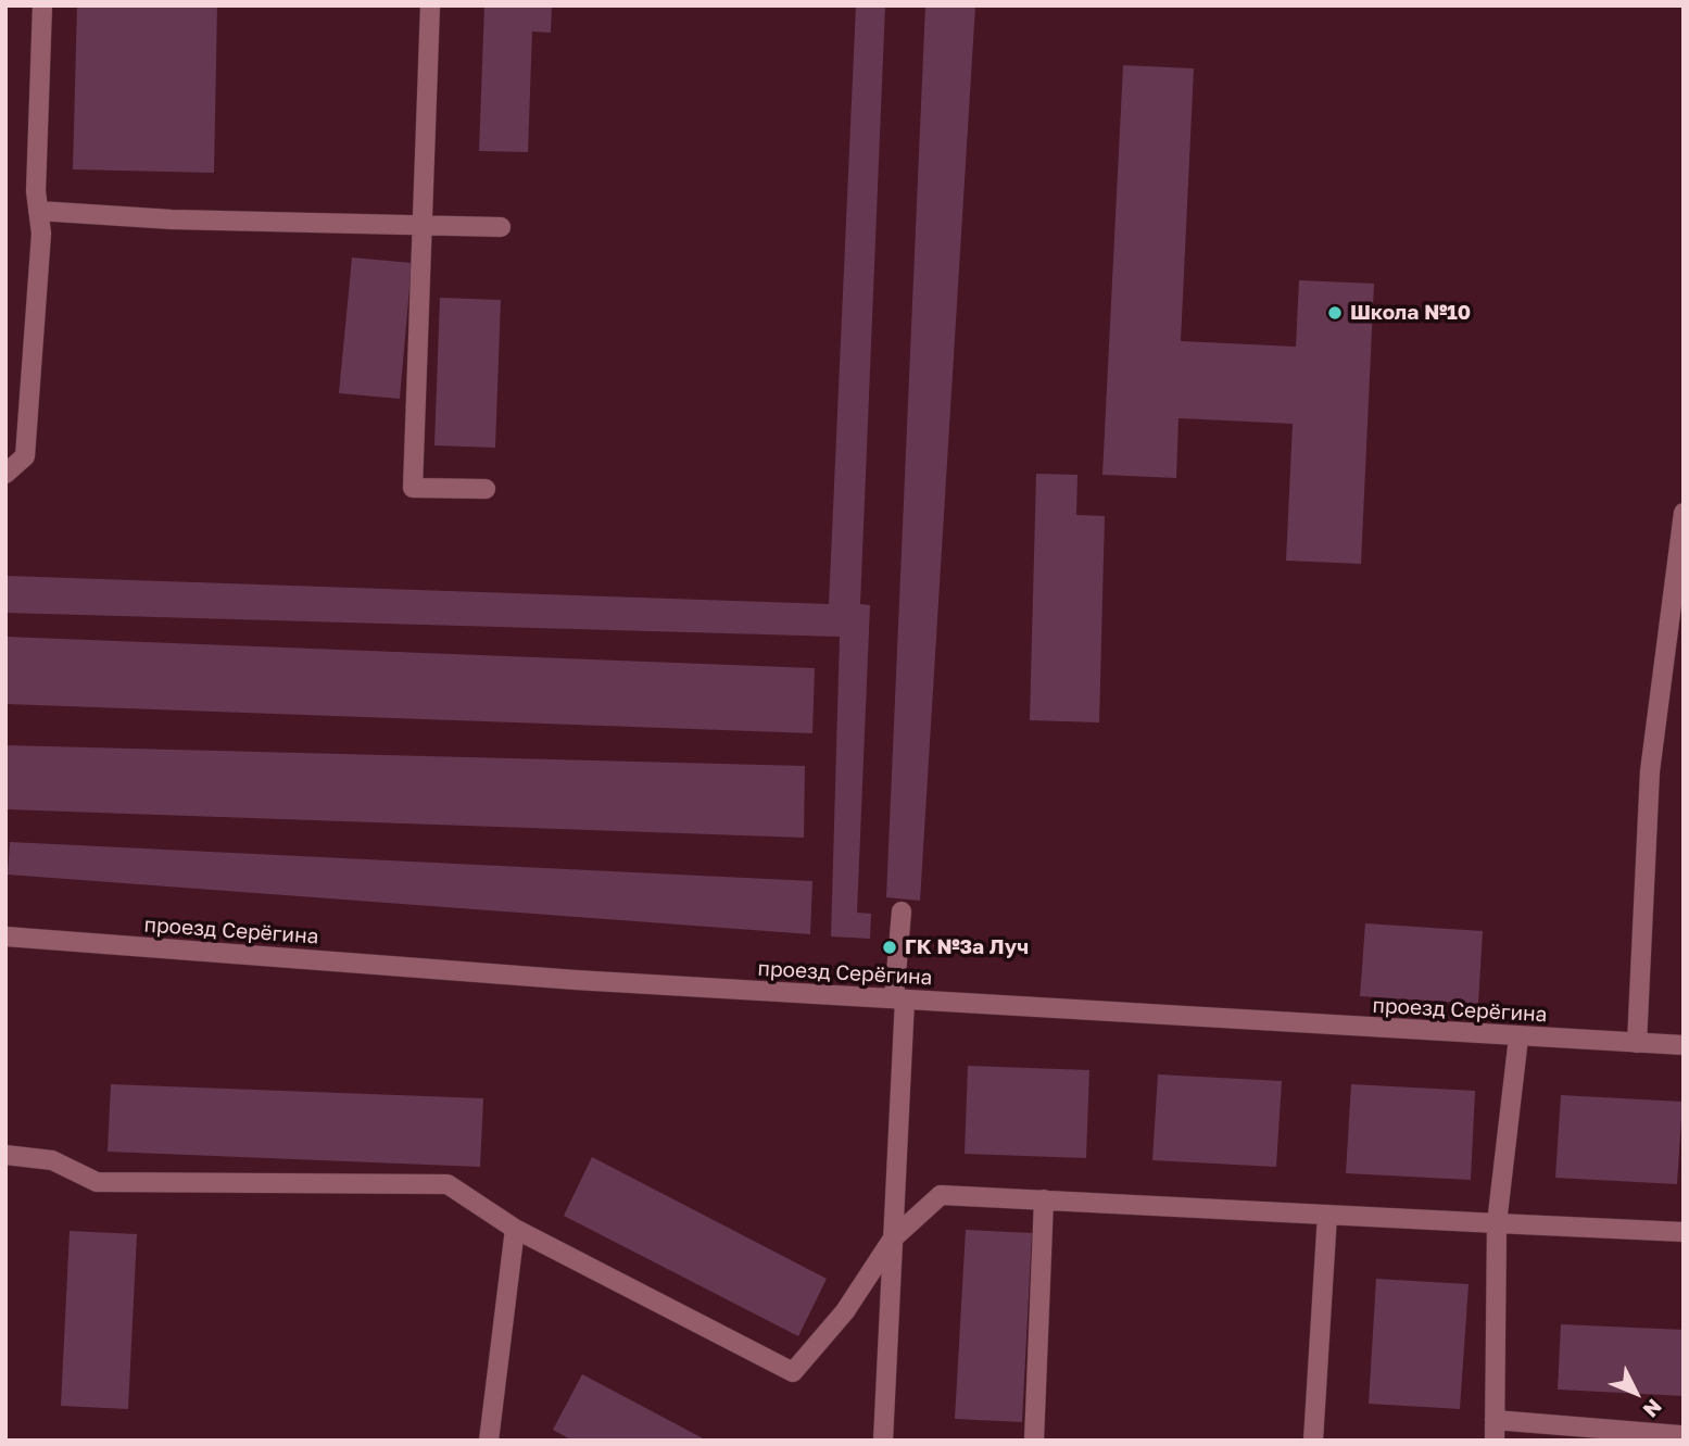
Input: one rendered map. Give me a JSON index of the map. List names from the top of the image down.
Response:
{
  "streets": {
    "street": ["проезд Серёгина"]
  },
  "places": ["Школа №10", "ГК №3а Луч"],
  "north": "bottom right"
}
